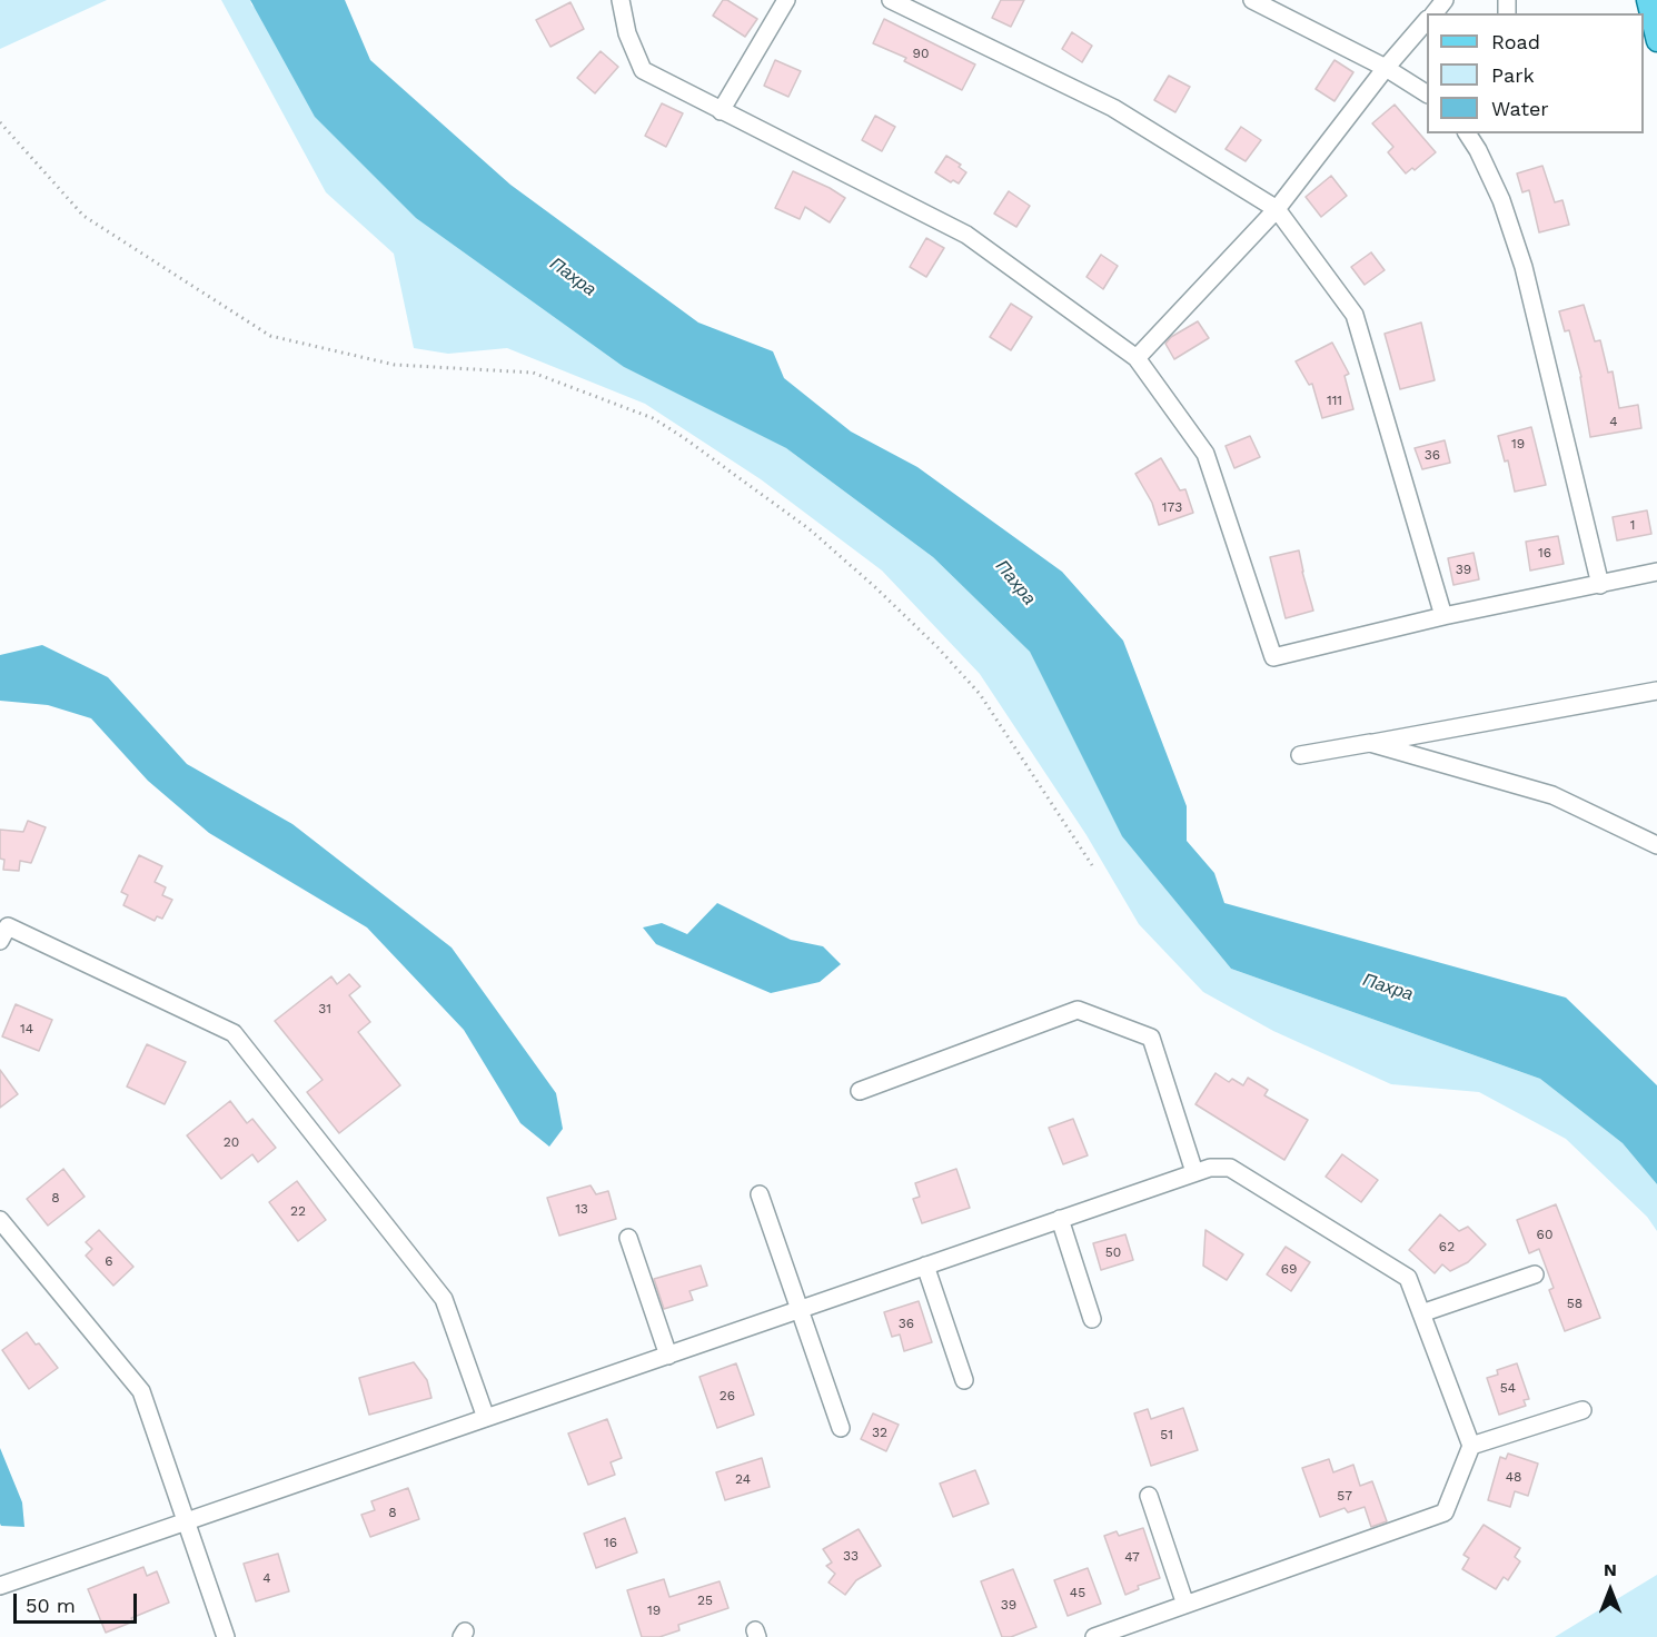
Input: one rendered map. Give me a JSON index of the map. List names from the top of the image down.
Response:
{
  "water": ["Пахра"],
  "house_numbers": [
    "90",
    "111",
    "4",
    "19",
    "36",
    "173",
    "1",
    "16",
    "39",
    "31",
    "14",
    "20",
    "8",
    "13",
    "22",
    "60",
    "62",
    "50",
    "6",
    "69",
    "58",
    "36",
    "54",
    "26",
    "32",
    "51",
    "48",
    "24",
    "57",
    "8",
    "16",
    "33",
    "47",
    "4",
    "45",
    "25",
    "39",
    "19"
  ],
  "legend": ["Road", "Park", "Water"],
  "scale_bar": "50 m",
  "north": "top"
}
